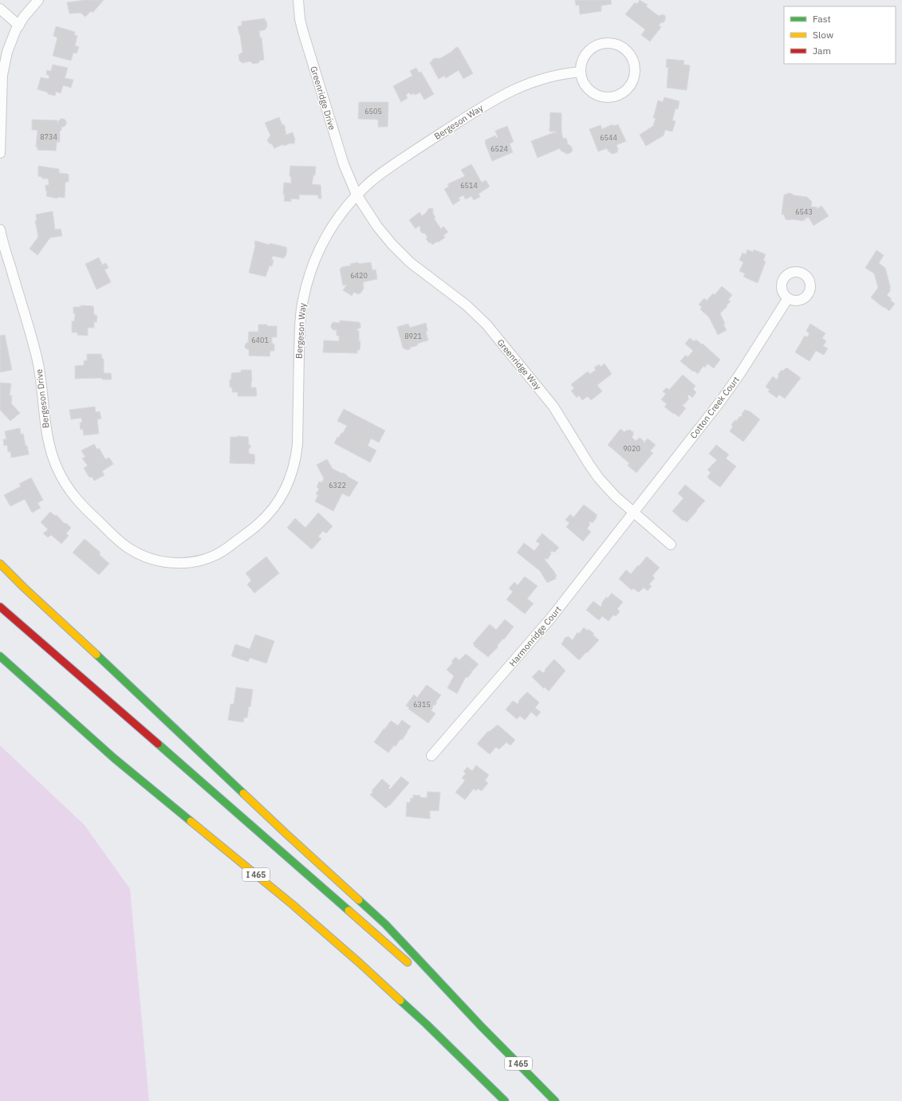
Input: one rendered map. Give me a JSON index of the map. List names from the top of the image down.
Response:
{
  "streets": {
    "highway": ["I 465"],
    "street": [
      "Greenridge Drive",
      "Bergeson Way",
      "Greenridge Way",
      "Bergeson Drive",
      "Cotton Creek Court",
      "Harmonridge Court"
    ]
  },
  "crossings": [
    ["Greenridge Drive", "Bergeson Way"],
    ["Greenridge Drive", "Greenridge Way"],
    ["Bergeson Way", "Greenridge Way"],
    ["Bergeson Way", "Bergeson Drive"],
    ["Greenridge Way", "Cotton Creek Court"],
    ["Greenridge Way", "Harmonridge Court"],
    ["Cotton Creek Court", "Harmonridge Court"]
  ],
  "house_numbers": [
    "6505",
    "8734",
    "6544",
    "6524",
    "6514",
    "6543",
    "6420",
    "8921",
    "6401",
    "9020",
    "6322",
    "6315"
  ],
  "legend": ["Fast", "Slow", "Jam"]
}
